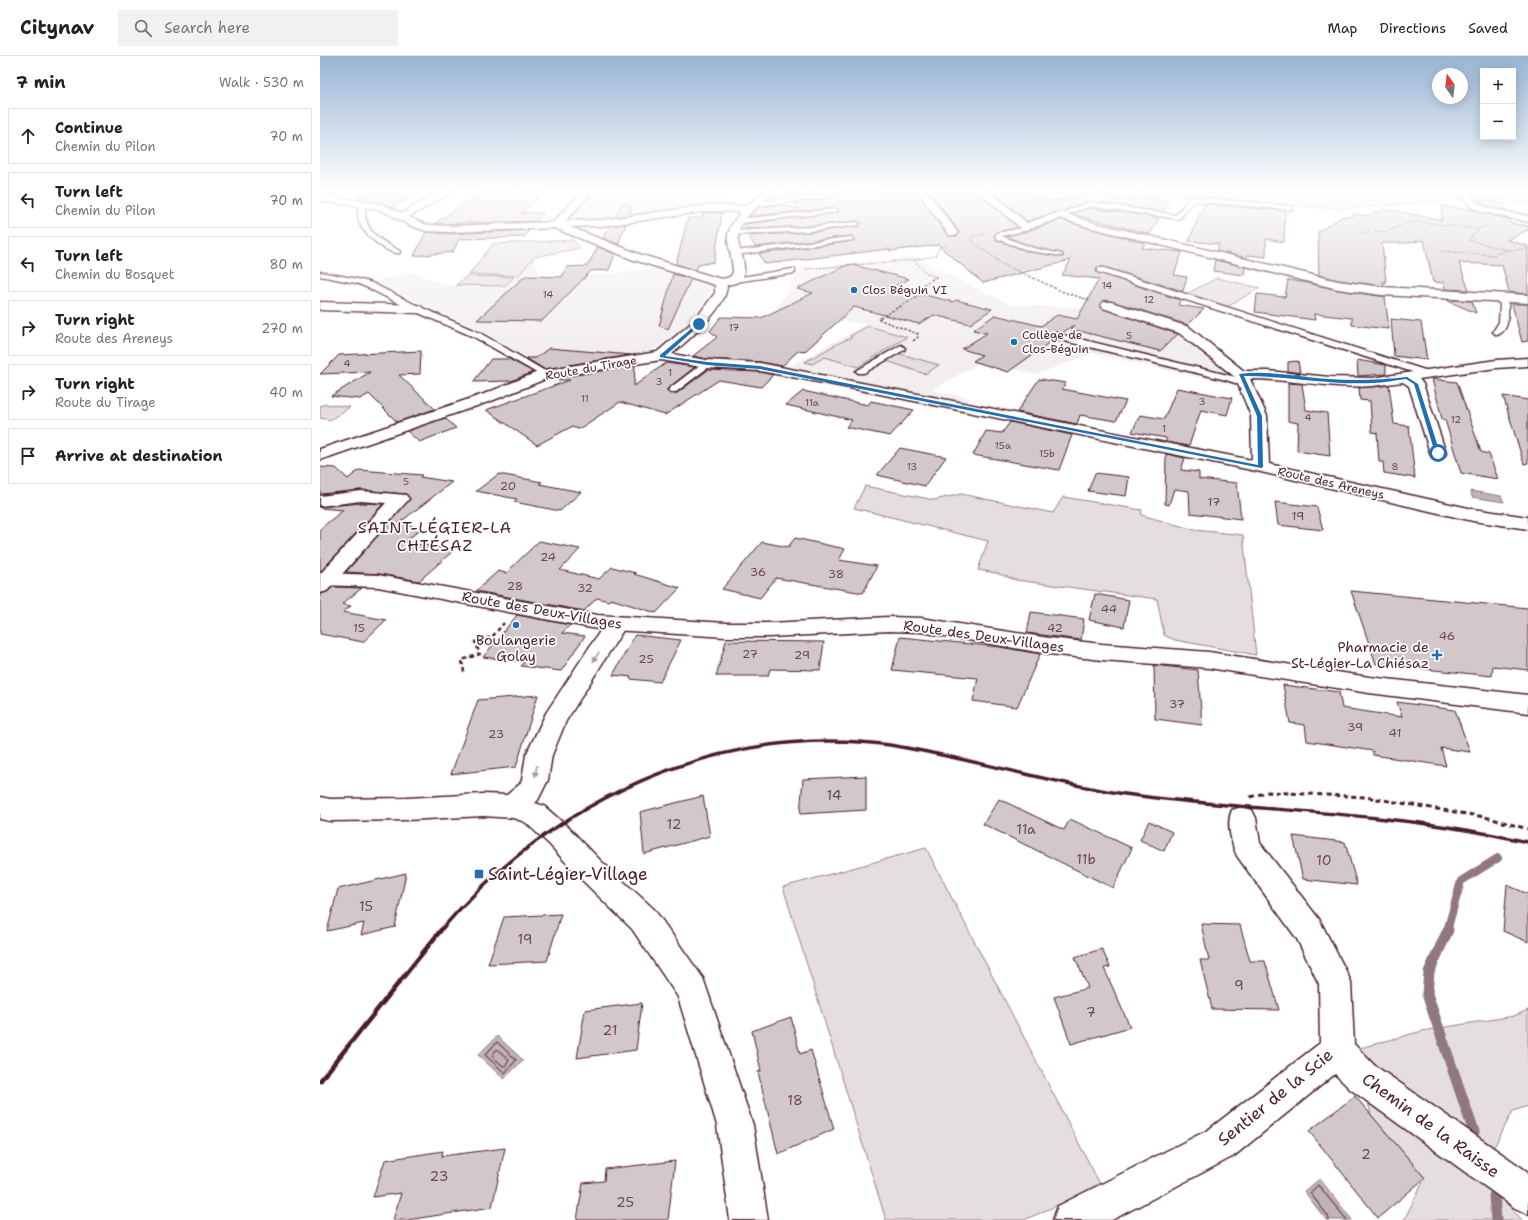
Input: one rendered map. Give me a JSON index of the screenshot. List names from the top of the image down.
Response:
{
  "streets": {
    "street": [
      "Route du Tirage",
      "Route des Areneys",
      "Route des Deux-Villages",
      "Sentier de la Scie",
      "Chemin de la Raisse"
    ]
  },
  "crossings": [
    ["Route du Tirage", "Route des Areneys"],
    ["Sentier de la Scie", "Chemin de la Raisse"]
  ],
  "districts": ["SAINT-LÉGIER-LA CHIÉSAZ"],
  "places": {
    "other": ["Clos Béguin VI", "Collège de Clos-Béguin", "Boulangerie Golay"],
    "health": ["Pharmacie de St-Légier-La Chiésaz"],
    "transit": ["Saint-Légier-Village"]
  },
  "house_numbers": [
    "14",
    "14",
    "12",
    "17",
    "5",
    "4",
    "1",
    "3",
    "11",
    "3",
    "11a",
    "4",
    "12",
    "1",
    "15a",
    "15b",
    "13",
    "8",
    "5",
    "20",
    "17",
    "19",
    "24",
    "36",
    "38",
    "28",
    "32",
    "44",
    "15",
    "42",
    "46",
    "27",
    "29",
    "25",
    "37",
    "39",
    "41",
    "23",
    "14",
    "12",
    "11a",
    "11b",
    "10",
    "15",
    "19",
    "9",
    "7",
    "21",
    "18",
    "2",
    "23",
    "25"
  ],
  "north": "top",
  "page": {
    "header": "Citynav",
    "search": "Search here",
    "nav": ["Map", "Directions", "Saved"],
    "heading": ["7 min", "Walk · 530 m"],
    "map_buttons": ["+", "−"],
    "list": [
      ["Continue", "Chemin du Pilon", "70 m"],
      ["Turn left", "Chemin du Pilon", "70 m"],
      ["Turn left", "Chemin du Bosquet", "80 m"],
      ["Turn right", "Route des Areneys", "270 m"],
      ["Turn right", "Route du Tirage", "40 m"],
      "Arrive at destination"
    ]
  }
}
